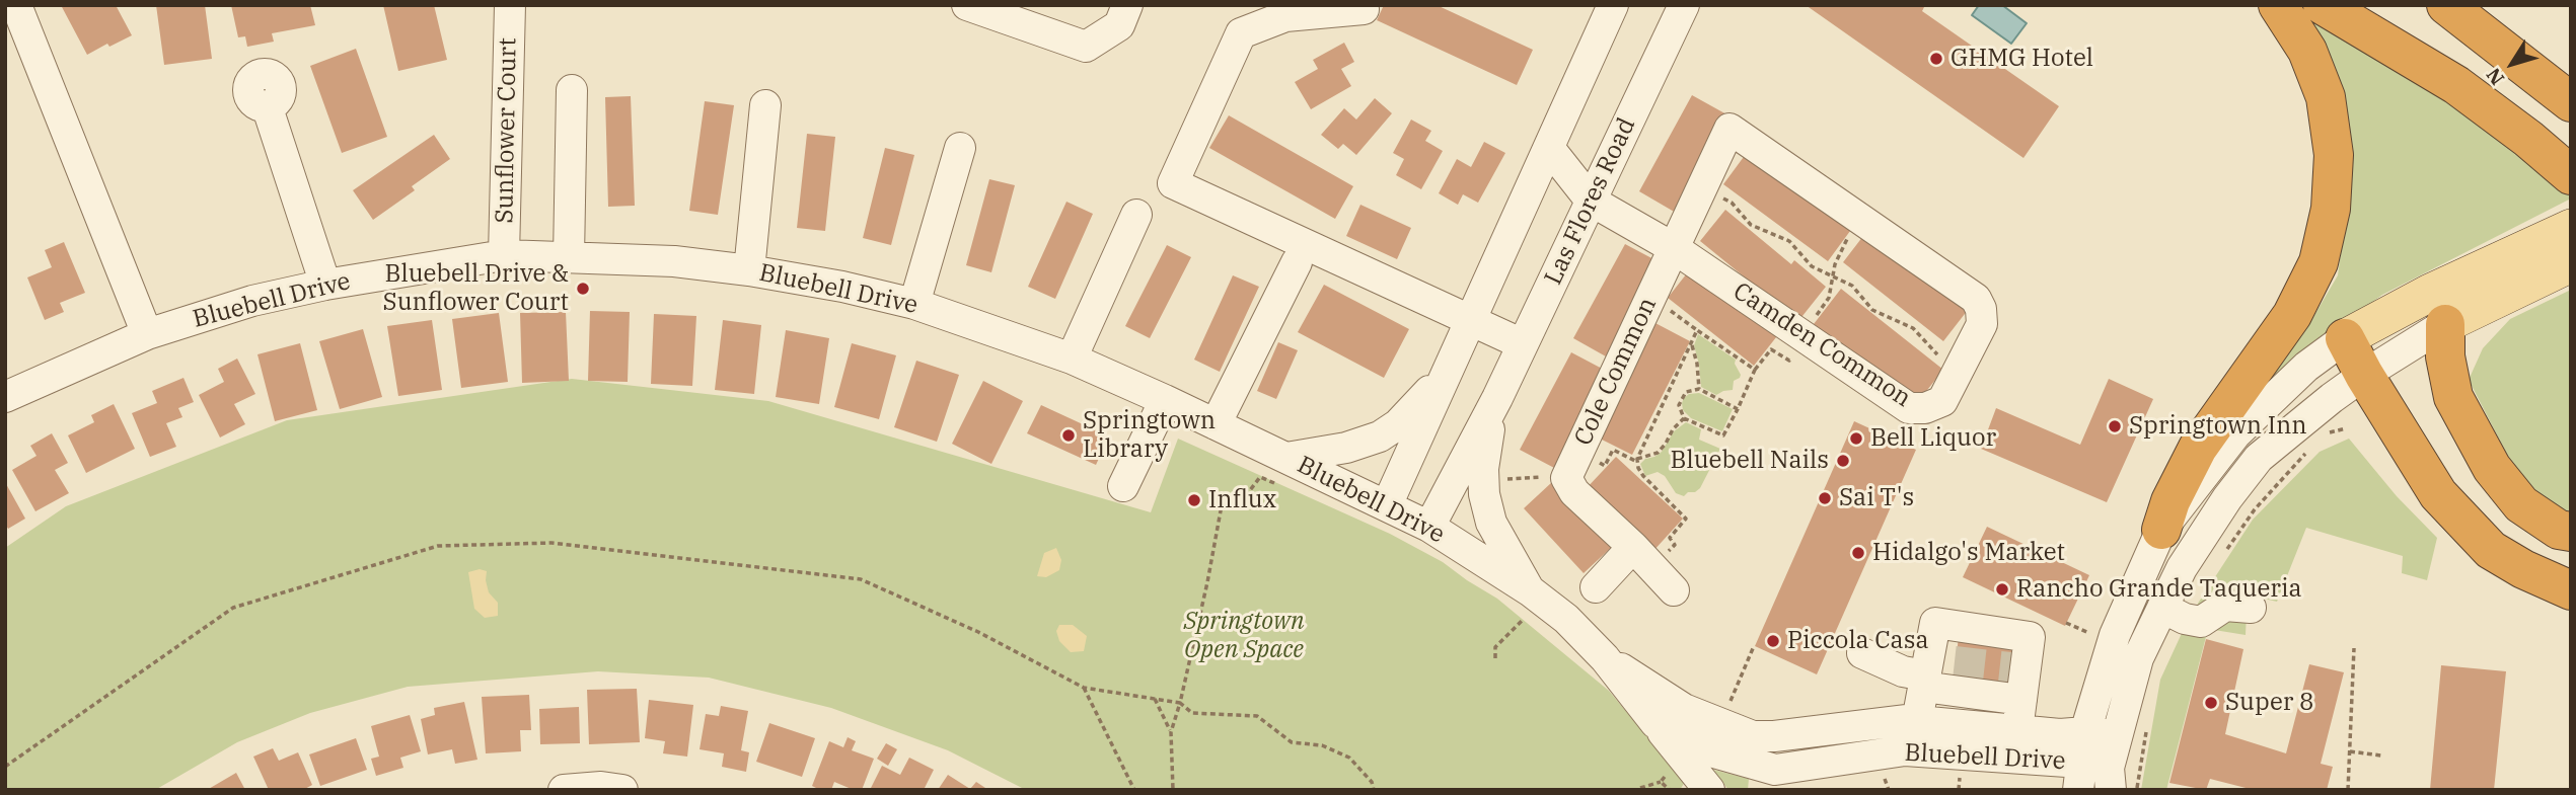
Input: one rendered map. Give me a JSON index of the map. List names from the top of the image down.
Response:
{
  "streets": {
    "street": [
      "Sunflower Court",
      "Las Flores Road",
      "Bluebell Drive",
      "Camden Common",
      "Cole Common"
    ]
  },
  "crossings": [
    ["Sunflower Court", "Bluebell Drive"],
    ["Las Flores Road", "Bluebell Drive"],
    ["Las Flores Road", "Camden Common"],
    ["Camden Common", "Cole Common"]
  ],
  "parks": ["Springtown Open Space"],
  "places": [
    "GHMG Hotel",
    "Bluebell Drive & Sunflower Court",
    "Springtown Inn",
    "Springtown Library",
    "Bell Liquor",
    "Bluebell Nails",
    "Sai T's",
    "Influx",
    "Hidalgo's Market",
    "Rancho Grande Taqueria",
    "Piccola Casa",
    "Super 8"
  ],
  "north": "bottom left"
}
